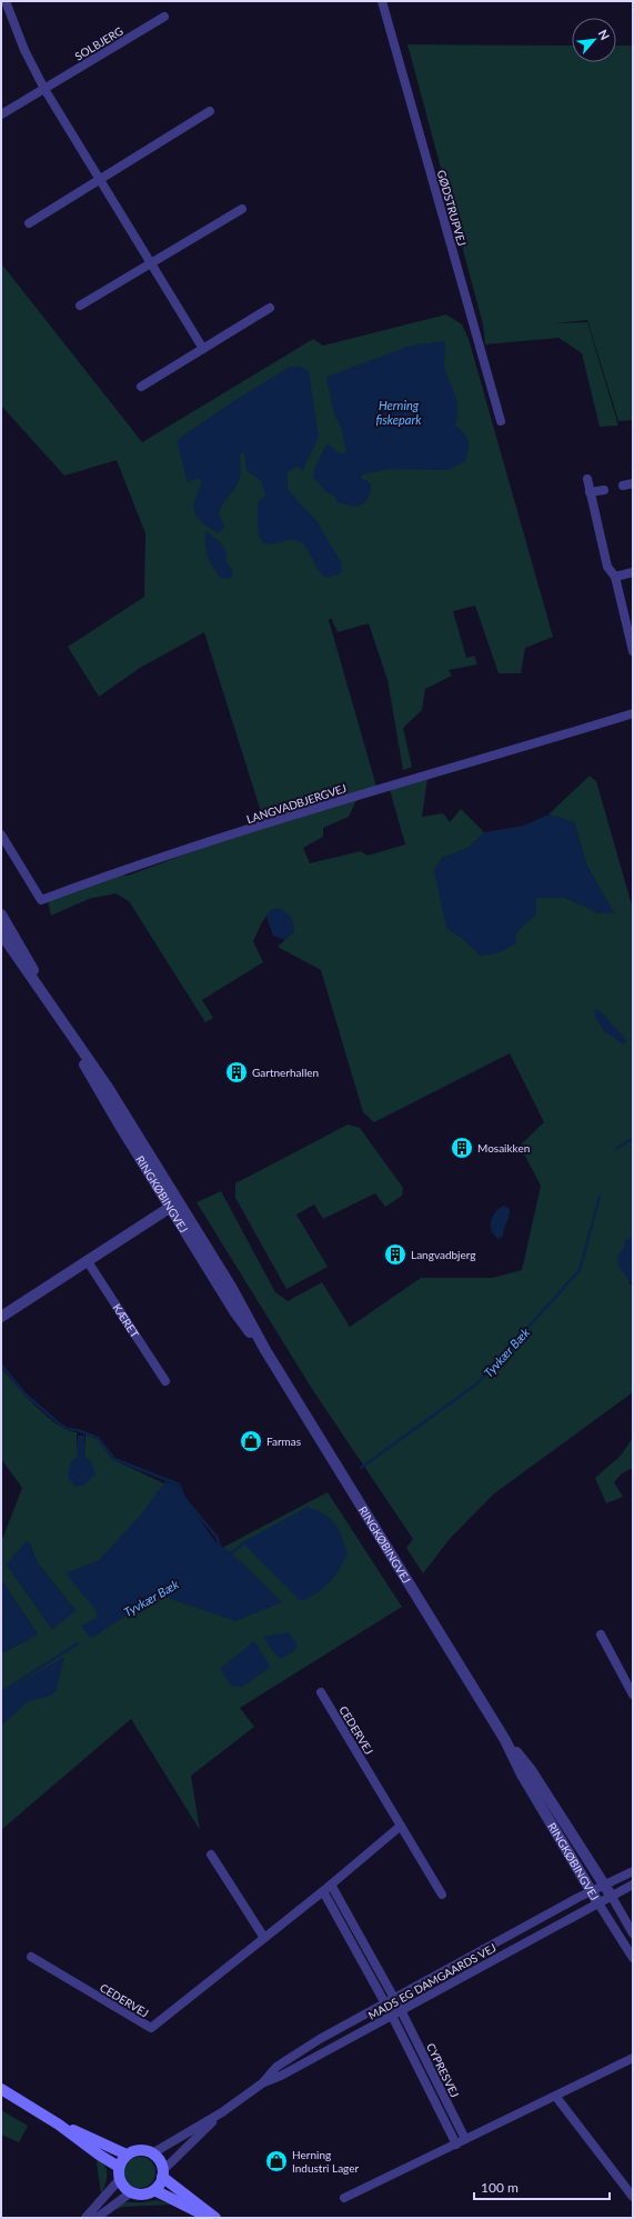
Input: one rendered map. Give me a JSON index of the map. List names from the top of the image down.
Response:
{
  "streets": {
    "street": [
      "SOLBJERG",
      "GØDSTRUPVEJ",
      "LANGVADBJERGVEJ",
      "RINGKØBINGVEJ",
      "KÆRET",
      "CEDERVEJ",
      "MADS EG DAMGAARDS VEJ",
      "CYPRESVEJ"
    ]
  },
  "crossings": [
    ["RINGKØBINGVEJ", "MADS EG DAMGAARDS VEJ"],
    ["MADS EG DAMGAARDS VEJ", "CYPRESVEJ"]
  ],
  "water": ["Herning fiskepark", "Tyvkær Bæk"],
  "places": {
    "building": ["Gartnerhallen", "Mosaikken", "Langvadbjerg"],
    "shop": ["Farmas", "Herning Industri Lager"]
  },
  "scale_bar": "100 m",
  "north": "top right"
}
